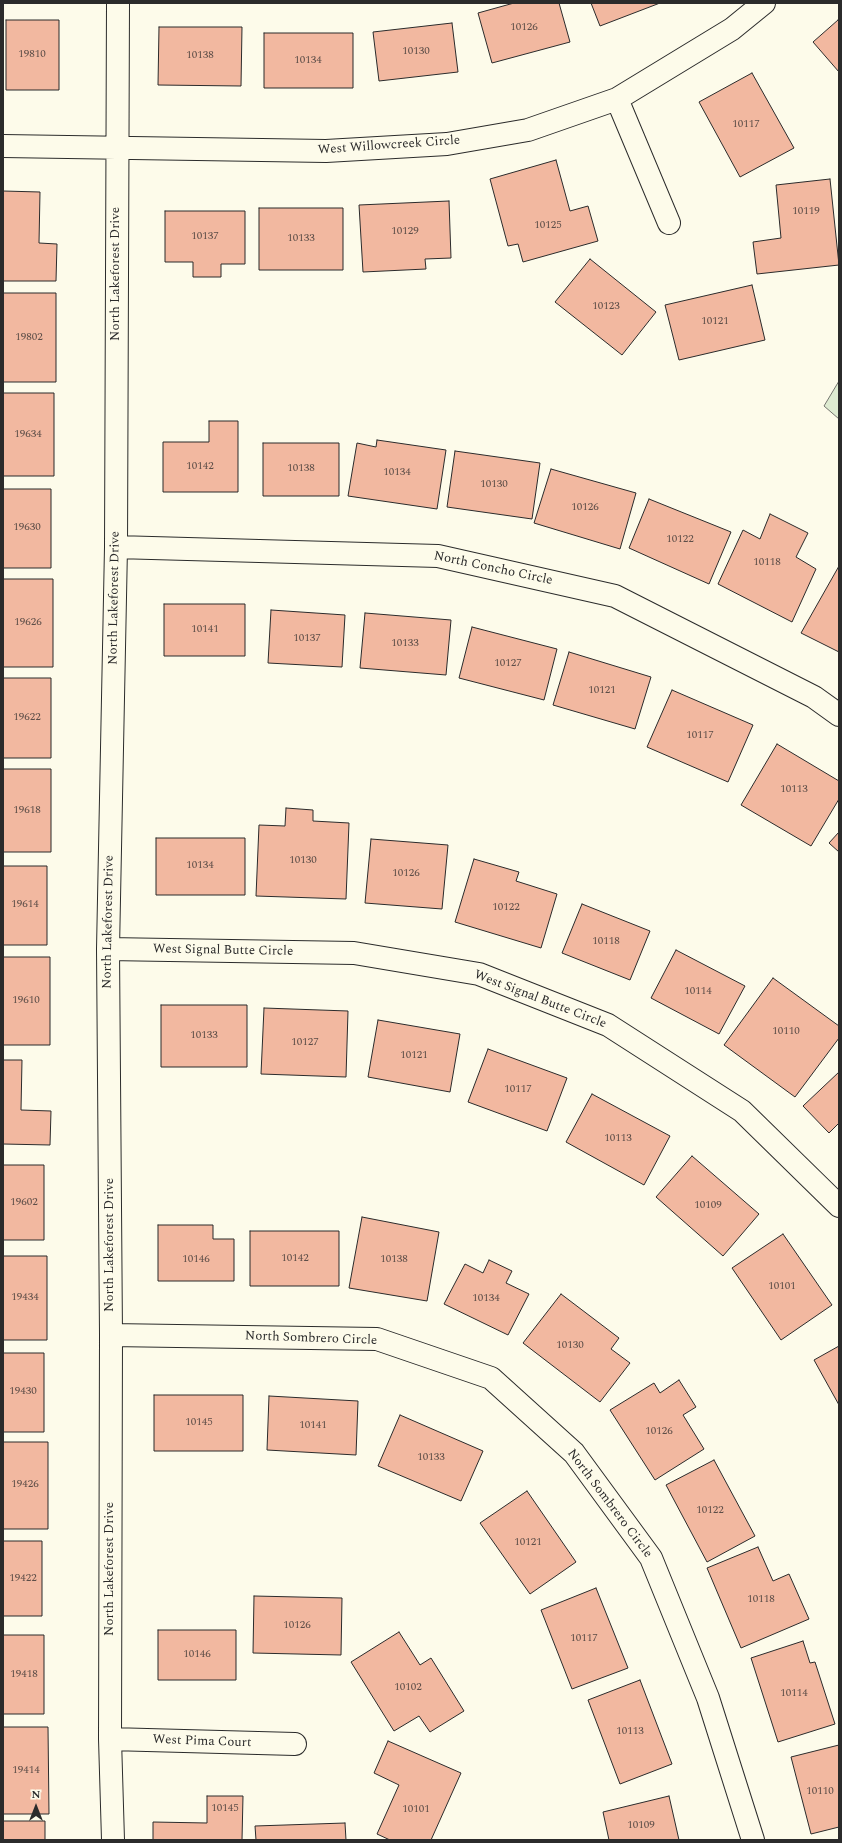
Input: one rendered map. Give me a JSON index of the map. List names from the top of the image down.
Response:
{
  "streets": {
    "street": [
      "West Willowcreek Circle",
      "North Lakeforest Drive",
      "North Concho Circle",
      "West Signal Butte Circle",
      "North Sombrero Circle",
      "West Pima Court"
    ]
  },
  "crossings": [
    ["West Willowcreek Circle", "North Lakeforest Drive"],
    ["North Lakeforest Drive", "North Concho Circle"],
    ["North Lakeforest Drive", "West Signal Butte Circle"],
    ["North Lakeforest Drive", "North Sombrero Circle"],
    ["North Lakeforest Drive", "West Pima Court"]
  ],
  "house_numbers": [
    "10126",
    "10130",
    "19810",
    "10138",
    "10134",
    "10117",
    "10119",
    "10125",
    "10129",
    "10137",
    "10133",
    "10123",
    "10121",
    "19802",
    "19634",
    "10142",
    "10138",
    "10134",
    "10130",
    "10126",
    "19630",
    "10122",
    "10118",
    "19626",
    "10141",
    "10137",
    "10133",
    "10127",
    "10121",
    "19622",
    "10117",
    "10113",
    "19618",
    "10130",
    "10134",
    "10126",
    "19614",
    "10122",
    "10118",
    "10114",
    "19610",
    "10110",
    "10133",
    "10127",
    "10121",
    "10117",
    "10113",
    "19602",
    "10109",
    "10142",
    "10146",
    "10138",
    "10101",
    "19434",
    "10134",
    "10130",
    "19430",
    "10145",
    "10141",
    "10126",
    "10133",
    "19426",
    "10122",
    "10121",
    "19422",
    "10118",
    "10126",
    "10117",
    "10146",
    "19418",
    "10102",
    "10114",
    "10113",
    "19414",
    "10110",
    "10145",
    "10101",
    "10109"
  ],
  "north": "top"
}
